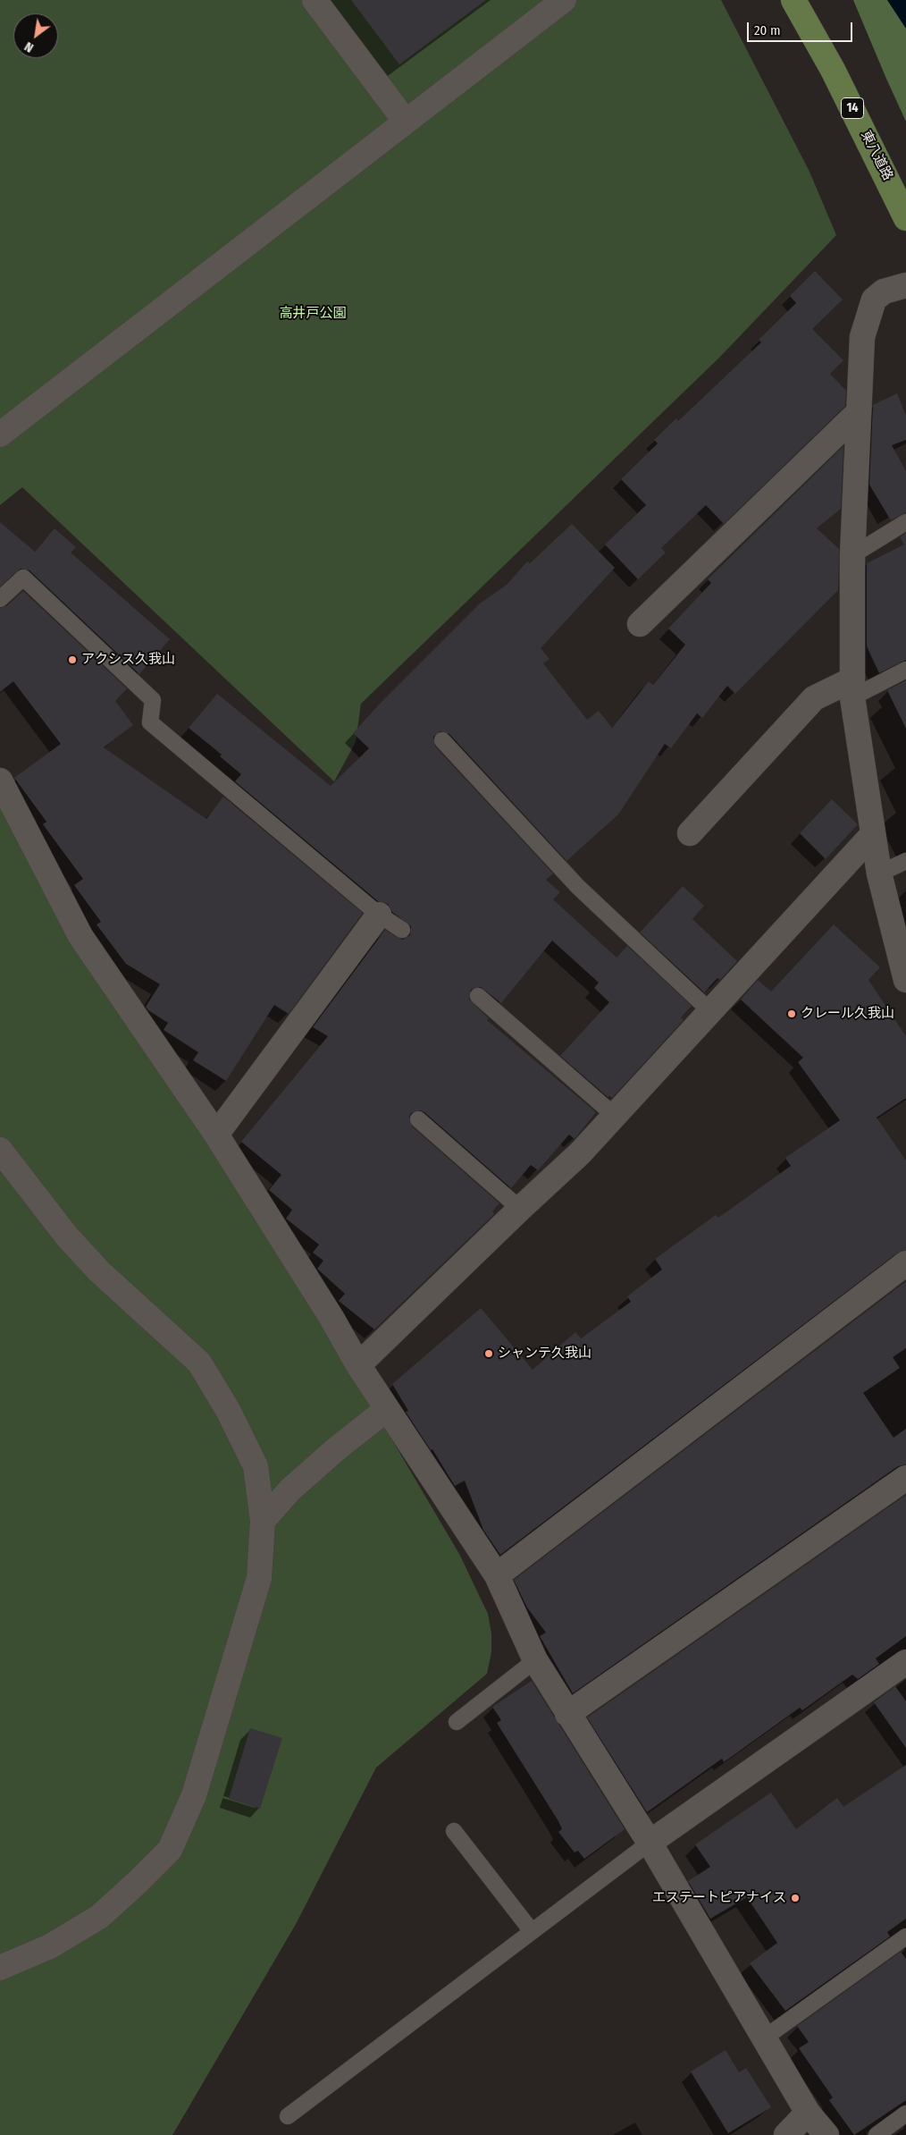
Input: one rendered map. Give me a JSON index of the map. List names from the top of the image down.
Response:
{
  "streets": {
    "main road": ["14", "東八道路"]
  },
  "parks": ["高井戸公園"],
  "places": [
    "アクシス久我山",
    "クレール久我山",
    "シャンテ久我山",
    "エステートピアナイス"
  ],
  "scale_bar": "20 m",
  "north": "bottom left"
}
